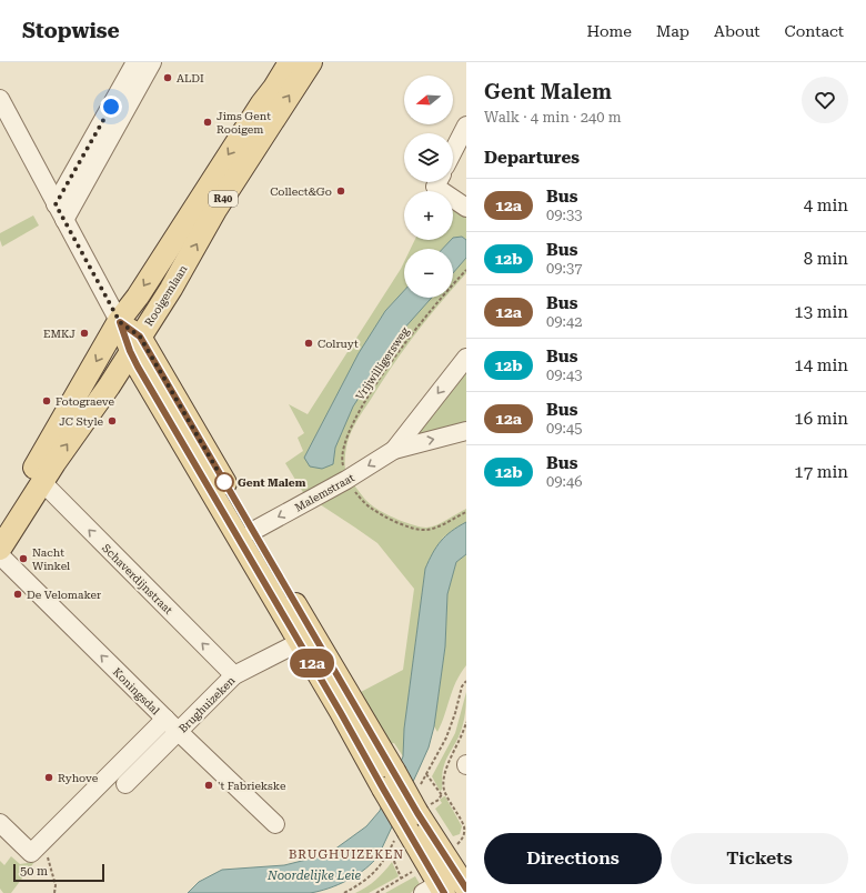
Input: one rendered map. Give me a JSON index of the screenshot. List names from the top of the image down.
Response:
{
  "streets": {
    "main road": ["R40", "Rooigemlaan"],
    "street": [
      "Malemstraat",
      "Schaverdijnstraat",
      "Koningsdal",
      "Brughuizeken"
    ],
    "path": ["Vrijwilligersweg"]
  },
  "crossings": [
    ["Rooigemlaan", "Schaverdijnstraat"],
    ["Vrijwilligersweg", "Malemstraat"],
    ["Schaverdijnstraat", "Brughuizeken"],
    ["Koningsdal", "Brughuizeken"]
  ],
  "one_way": ["Malemstraat", "Schaverdijnstraat", "Koningsdal"],
  "districts": ["BRUGHUIZEKEN"],
  "water": ["Noordelijke Leie"],
  "places": [
    "ALDI",
    "Jims Gent Rooigem",
    "Collect&Go",
    "EMKJ",
    "Colruyt",
    "Fotograeve",
    "JC Style",
    "Gent Malem",
    "Nacht Winkel",
    "De Velomaker",
    "Ryhove",
    "'t Fabriekske"
  ],
  "lines": ["bus line 12a"],
  "scale_bar": "50 m",
  "north": "left",
  "page": {
    "header": "Stopwise",
    "nav": [
      "Home",
      "Map",
      "About",
      "Contact"
    ],
    "on_map": "12a",
    "heading": [
      ["Gent Malem", "Walk · 4 min · 240 m"],
      "Departures"
    ],
    "map_buttons": ["+", "−"],
    "list": [
      {
        "mark": "12a",
        "name": "Bus",
        "note": "09:33",
        "value": "4 min"
      },
      {
        "mark": "12b",
        "name": "Bus",
        "note": "09:37",
        "value": "8 min"
      },
      {
        "mark": "12a",
        "name": "Bus",
        "note": "09:42",
        "value": "13 min"
      },
      {
        "mark": "12b",
        "name": "Bus",
        "note": "09:43",
        "value": "14 min"
      },
      {
        "mark": "12a",
        "name": "Bus",
        "note": "09:45",
        "value": "16 min"
      },
      {
        "mark": "12b",
        "name": "Bus",
        "note": "09:46",
        "value": "17 min"
      }
    ],
    "buttons": ["Directions", "Tickets"],
    "scale": "50 m"
  }
}
